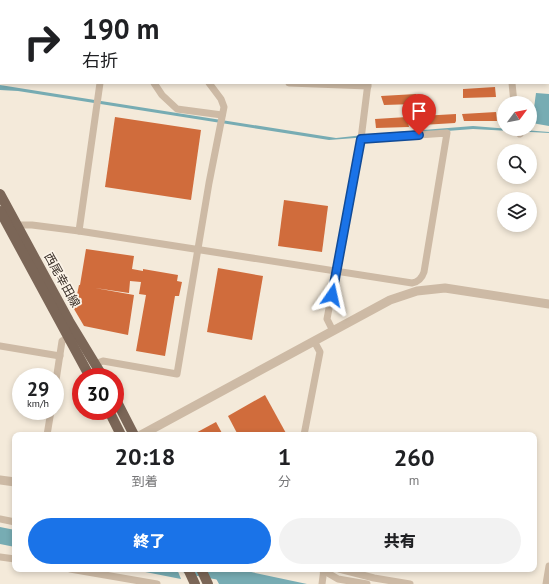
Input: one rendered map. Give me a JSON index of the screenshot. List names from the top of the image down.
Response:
{
  "streets": {
    "main road": ["西尾幸田線"]
  },
  "north": "top right",
  "page": {
    "turn": ["190 m", "右折"],
    "speed": "29 km/h",
    "limit": "30",
    "eta": [
      "20:18",
      "到着",
      "1",
      "分",
      "260",
      "m"
    ],
    "buttons": ["終了", "共有"]
  }
}
